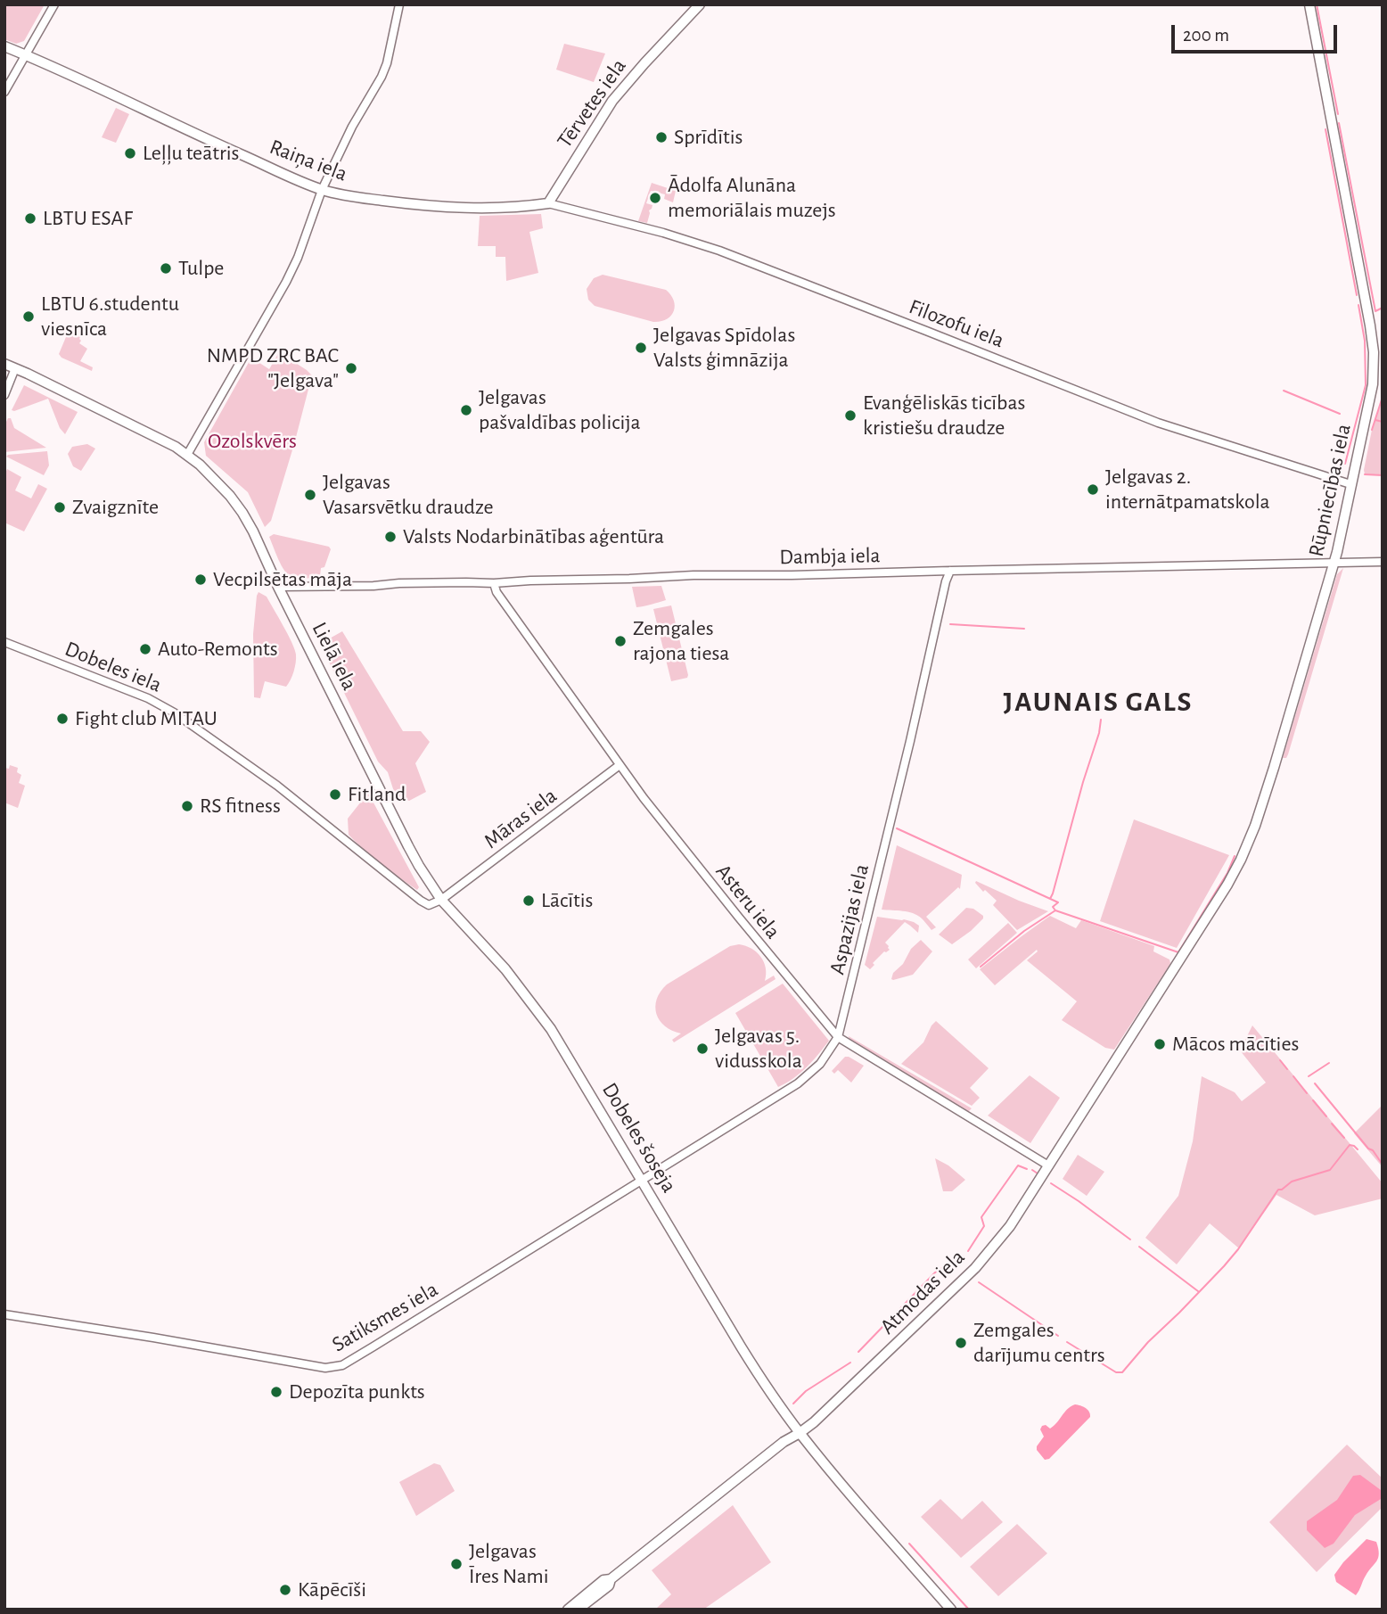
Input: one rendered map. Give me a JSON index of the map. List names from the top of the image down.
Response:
{
  "streets": {
    "main road": [
      "Tērvetes iela",
      "Raiņa iela",
      "Rūpniecības iela",
      "Lielā iela",
      "Dobeles šoseja",
      "Atmodas iela"
    ],
    "street": [
      "Filozofu iela",
      "Dambja iela",
      "Dobeles iela",
      "Māras iela",
      "Asteru iela",
      "Aspazijas iela",
      "Satiksmes iela"
    ]
  },
  "crossings": [
    ["Tērvetes iela", "Raiņa iela"],
    ["Tērvetes iela", "Filozofu iela"],
    ["Raiņa iela", "Filozofu iela"],
    ["Filozofu iela", "Rūpniecības iela"],
    ["Rūpniecības iela", "Dambja iela"],
    ["Rūpniecības iela", "Atmodas iela"],
    ["Dambja iela", "Lielā iela"],
    ["Dambja iela", "Asteru iela"],
    ["Dambja iela", "Aspazijas iela"],
    ["Lielā iela", "Dobeles iela"],
    ["Lielā iela", "Māras iela"],
    ["Lielā iela", "Dobeles šoseja"],
    ["Dobeles iela", "Māras iela"],
    ["Dobeles iela", "Dobeles šoseja"],
    ["Māras iela", "Asteru iela"],
    ["Māras iela", "Dobeles šoseja"],
    ["Asteru iela", "Aspazijas iela"],
    ["Asteru iela", "Atmodas iela"],
    ["Aspazijas iela", "Dobeles šoseja"],
    ["Aspazijas iela", "Satiksmes iela"],
    ["Dobeles šoseja", "Atmodas iela"],
    ["Dobeles šoseja", "Satiksmes iela"]
  ],
  "districts": ["JAUNAIS GALS"],
  "parks": ["Ozolskvērs"],
  "places": [
    "Sprīdītis",
    "Leļļu teātris",
    "Ādolfa Alunāna memoriālais muzejs",
    "LBTU ESAF",
    "Tulpe",
    "LBTU 6.studentu viesnīca",
    "Jelgavas Spīdolas Valsts ģimnāzija",
    "NMPD ZRC BAC \"Jelgava\"",
    "Jelgavas pašvaldības policija",
    "Evanģēliskās ticības kristiešu draudze",
    "Jelgavas 2. internātpamatskola",
    "Jelgavas Vasarsvētku draudze",
    "Zvaigznīte",
    "Valsts Nodarbinātības aģentūra",
    "Vecpilsētas māja",
    "Zemgales rajona tiesa",
    "Auto-Remonts",
    "Fight club MITAU",
    "Fitland",
    "RS fitness",
    "Lācītis",
    "Mācos mācīties",
    "Jelgavas 5. vidusskola",
    "Zemgales darījumu centrs",
    "Depozīta punkts",
    "Jelgavas Īres Nami",
    "Kāpēcīši"
  ],
  "scale_bar": "200 m"
}
